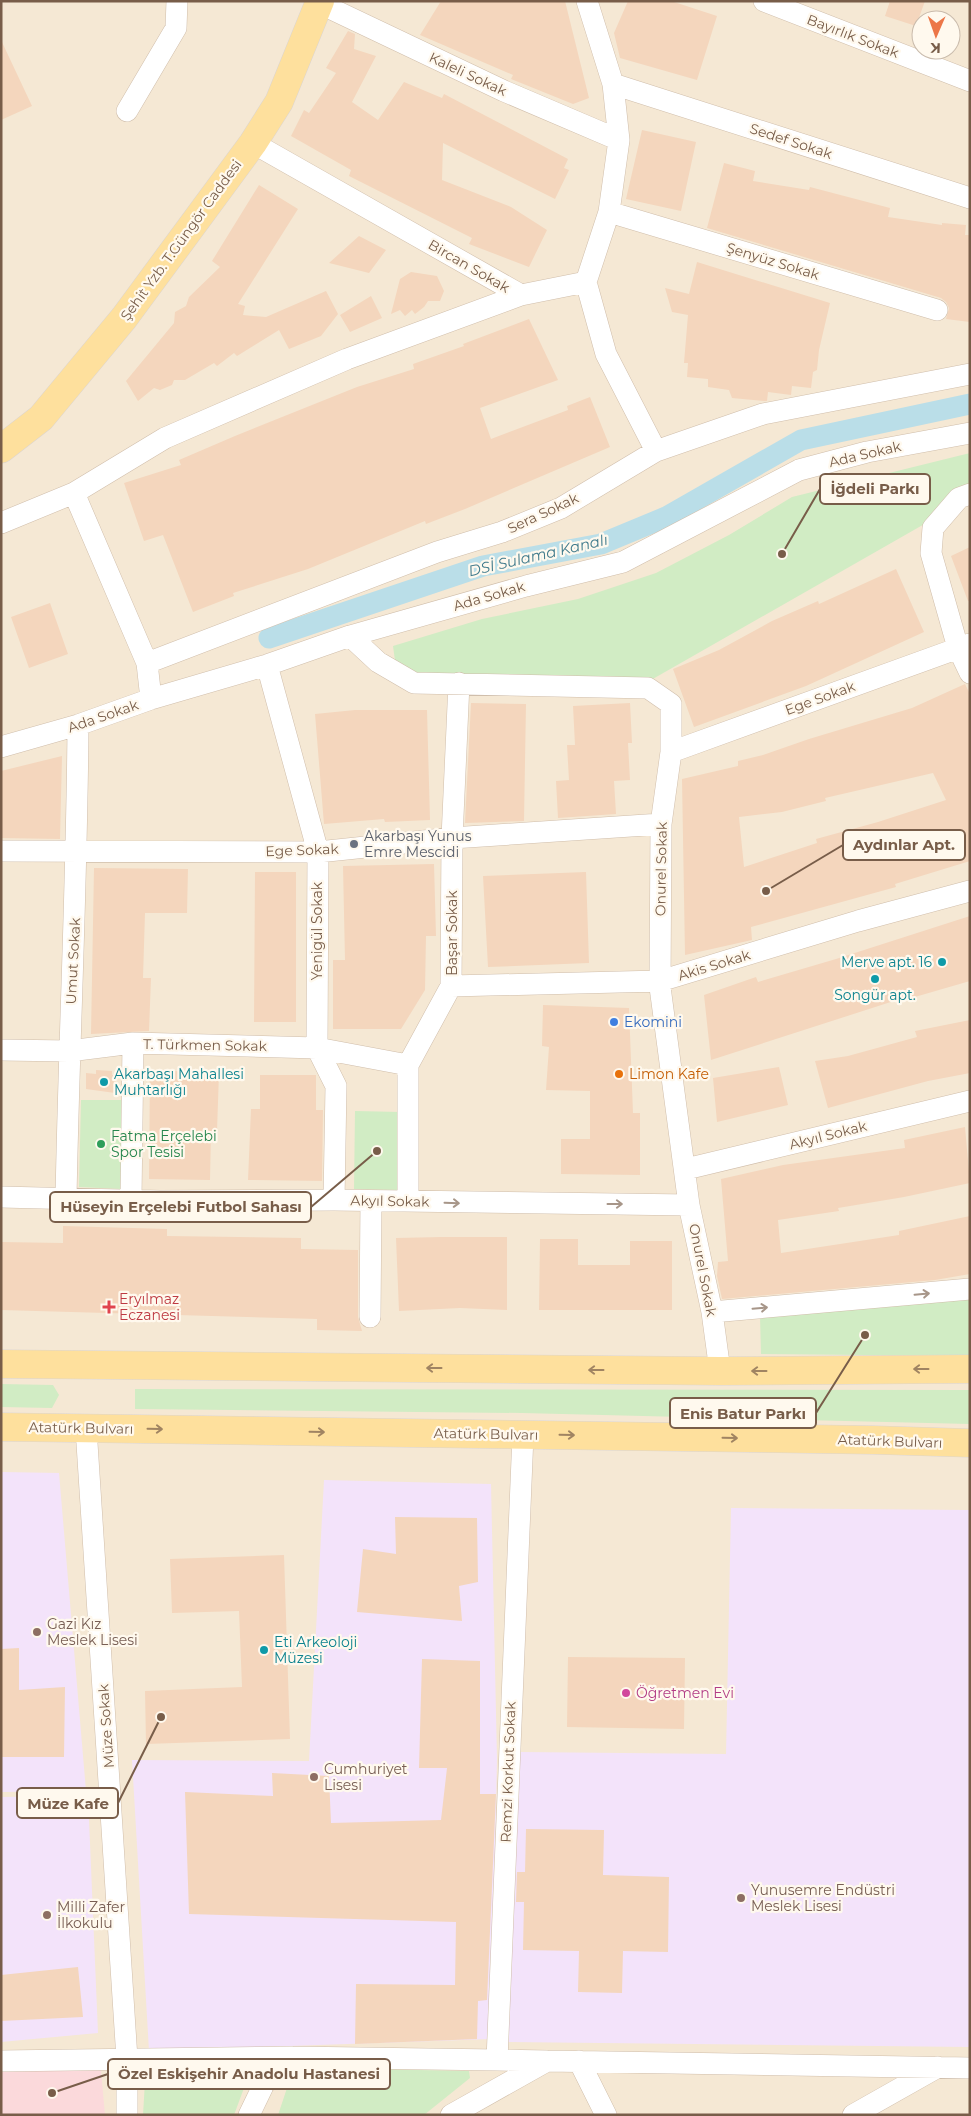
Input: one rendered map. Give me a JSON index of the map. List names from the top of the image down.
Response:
{
  "streets": {
    "main road": ["Şehit Yzb. T.Güngör Caddesi", "Atatürk Bulvarı"],
    "street": [
      "Bayırlık Sokak",
      "Kaleli Sokak",
      "Sedef Sokak",
      "Şenyüz Sokak",
      "Bircan Sokak",
      "Ada Sokak",
      "Sera Sokak",
      "Ege Sokak",
      "Onurel Sokak",
      "Yenigül Sokak",
      "Başar Sokak",
      "Umut Sokak",
      "Akis Sokak",
      "T. Türkmen Sokak",
      "Akyıl Sokak",
      "Müze Sokak",
      "Remzi Korkut Sokak"
    ]
  },
  "crossings": [
    ["Kaleli Sokak", "Şehit Yzb. T.Güngör Caddesi"],
    ["Şehit Yzb. T.Güngör Caddesi", "Bircan Sokak"],
    ["Ada Sokak", "Onurel Sokak"],
    ["Ada Sokak", "Yenigül Sokak"],
    ["Ada Sokak", "Umut Sokak"],
    ["Ege Sokak", "Onurel Sokak"],
    ["Ege Sokak", "Yenigül Sokak"],
    ["Ege Sokak", "Başar Sokak"],
    ["Ege Sokak", "Umut Sokak"],
    ["Onurel Sokak", "Başar Sokak"],
    ["Onurel Sokak", "Akis Sokak"],
    ["Onurel Sokak", "Akyıl Sokak"],
    ["Yenigül Sokak", "T. Türkmen Sokak"],
    ["Yenigül Sokak", "Akyıl Sokak"],
    ["Başar Sokak", "Akis Sokak"],
    ["Başar Sokak", "T. Türkmen Sokak"],
    ["Başar Sokak", "Akyıl Sokak"],
    ["Umut Sokak", "T. Türkmen Sokak"],
    ["Umut Sokak", "Akyıl Sokak"],
    ["Atatürk Bulvarı", "Müze Sokak"],
    ["Atatürk Bulvarı", "Remzi Korkut Sokak"]
  ],
  "water": ["DSİ Sulama Kanalı"],
  "places": {
    "other": [
      "İğdeli Parkı",
      "Akarbaşı Yunus Emre Mescidi",
      "Aydınlar Apt.",
      "Merve apt. 16",
      "Songür apt.",
      "Ekomini",
      "Limon Kafe",
      "Akarbaşı Mahallesi Muhtarlığı",
      "Fatma Erçelebi Spor Tesisi",
      "Hüseyin Erçelebi Futbol Sahası",
      "Enis Batur Parkı",
      "Gazi Kız Meslek Lisesi",
      "Eti Arkeoloji Müzesi",
      "Öğretmen Evi",
      "Müze Kafe",
      "Cumhuriyet Lisesi",
      "Yunusemre Endüstri Meslek Lisesi",
      "Milli Zafer İlkokulu",
      "Özel Eskişehir Anadolu Hastanesi"
    ],
    "health": ["Eryılmaz Eczanesi"]
  },
  "north": "bottom"
}
